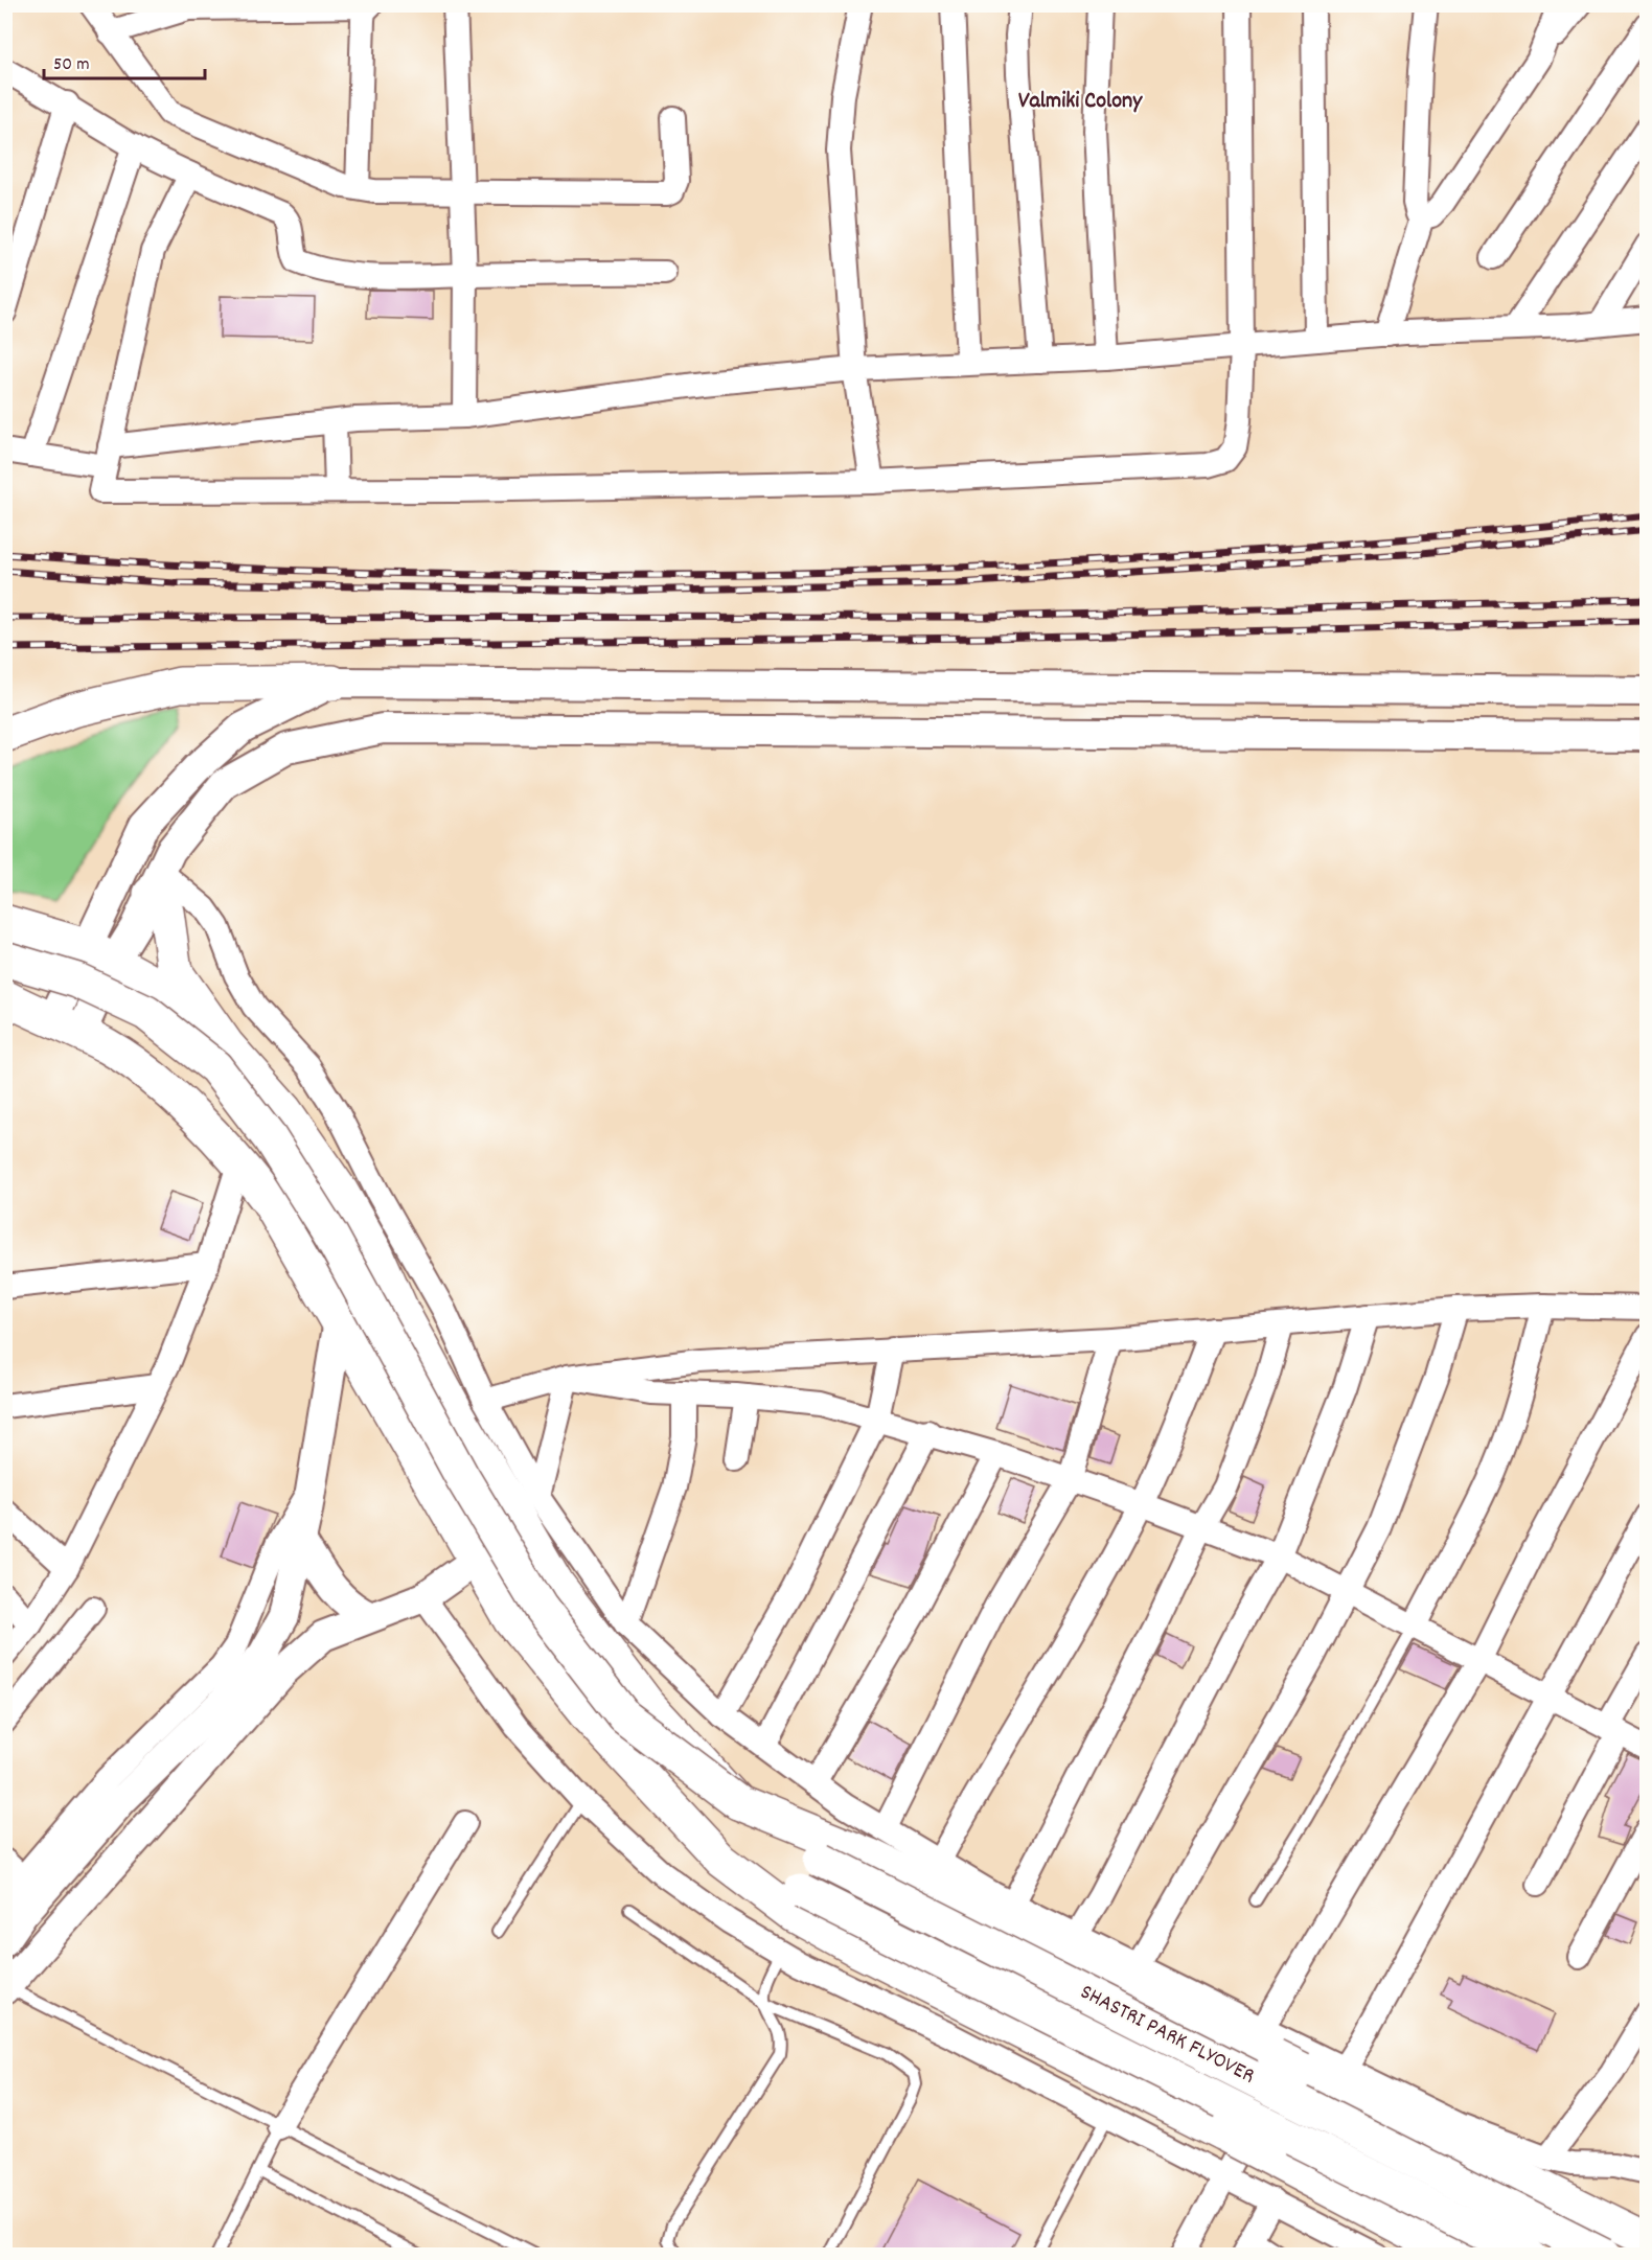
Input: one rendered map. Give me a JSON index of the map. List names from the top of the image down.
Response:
{
  "streets": {
    "highway": ["SHASTRI PARK FLYOVER"]
  },
  "districts": ["Valmiki Colony"],
  "scale_bar": "50 m"
}
